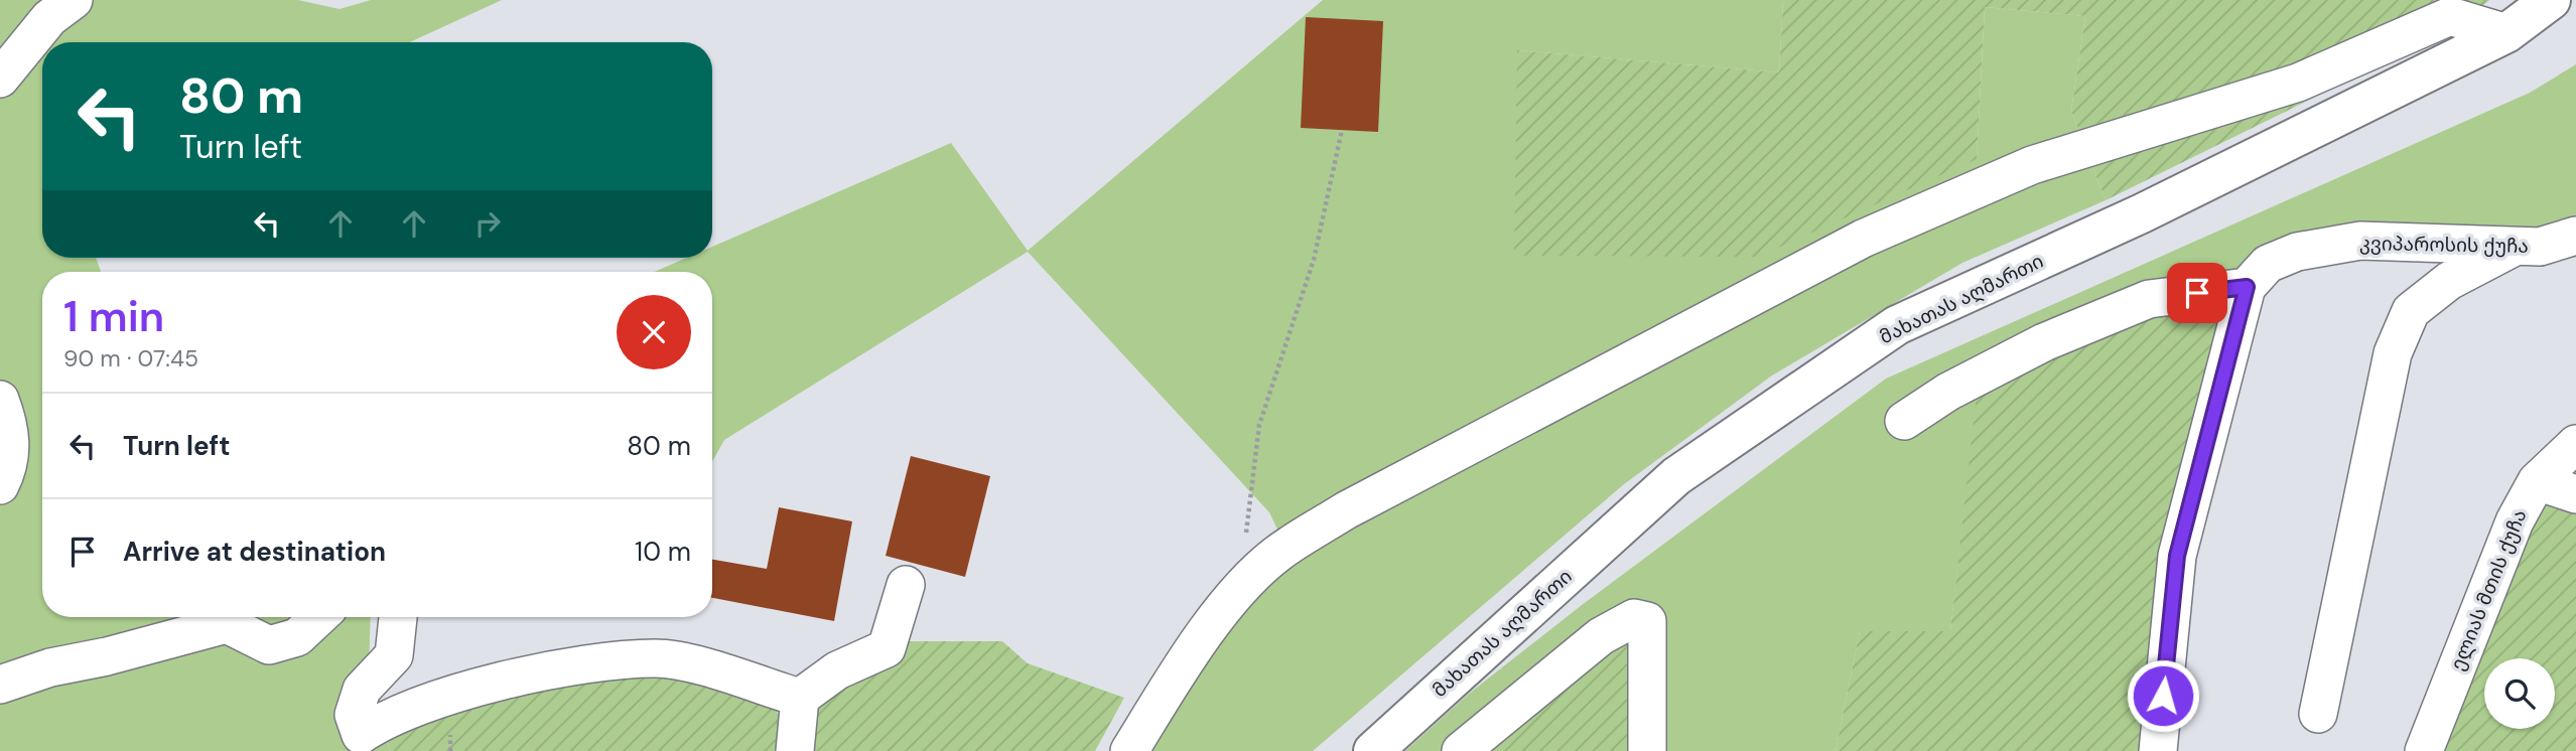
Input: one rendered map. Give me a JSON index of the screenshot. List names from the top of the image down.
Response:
{
  "streets": {
    "main road": ["მახათას აღმართი"],
    "street": ["კვიპაროსის ქუჩა", "ელიას მთის ქუჩა"]
  },
  "page": {
    "turn": ["80 m", "Turn left"],
    "heading": ["1 min", "90 m · 07:45"],
    "list": [
      {
        "name": "Turn left",
        "value": "80 m"
      },
      {
        "name": "Arrive at destination",
        "value": "10 m"
      }
    ]
  }
}
